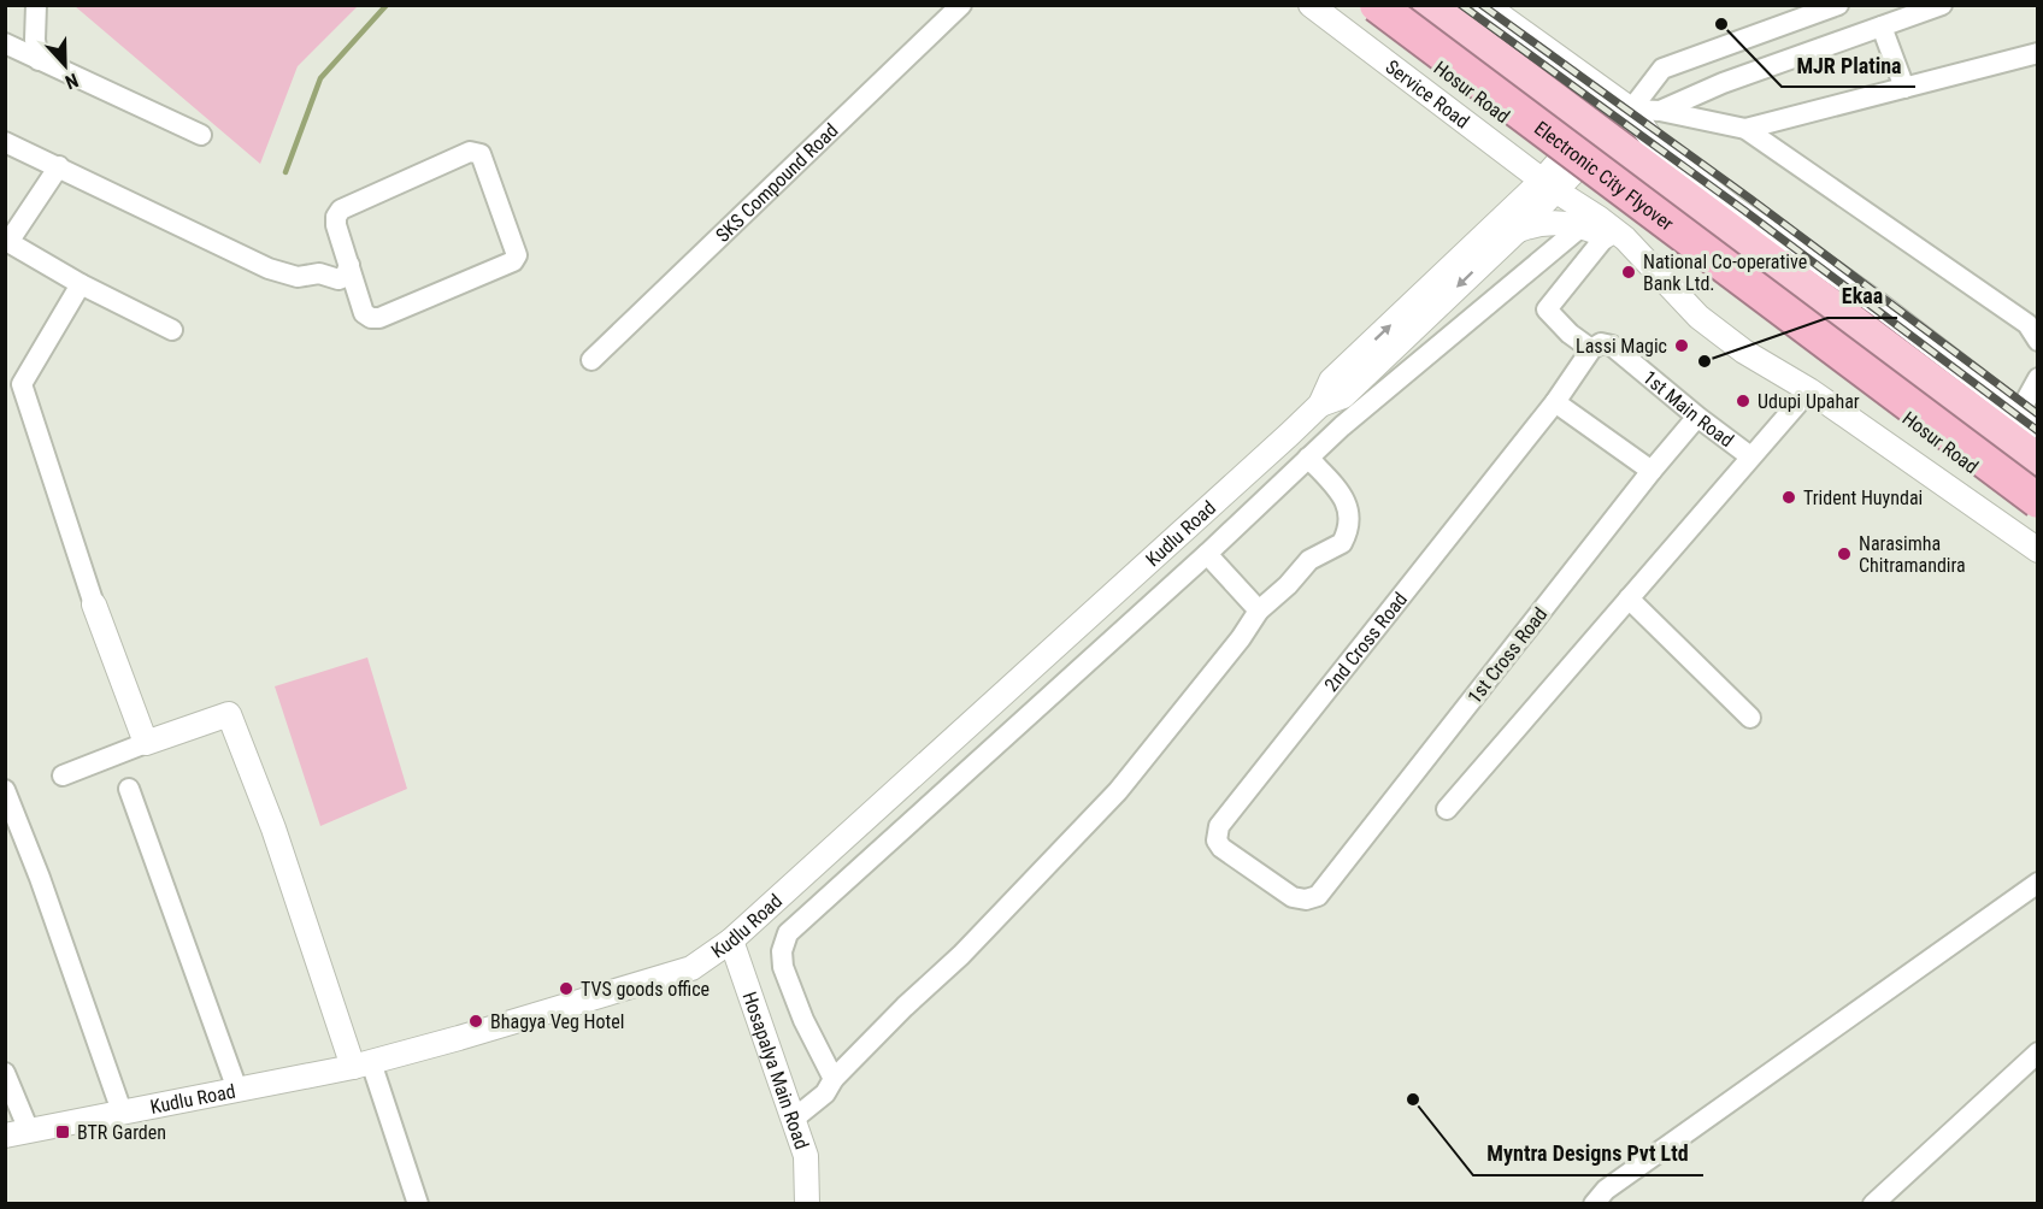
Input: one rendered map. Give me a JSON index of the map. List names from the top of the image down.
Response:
{
  "streets": {
    "highway": ["Hosur Road", "Electronic City Flyover"],
    "street": [
      "Service Road",
      "SKS Compound Road",
      "1st Main Road",
      "Kudlu Road",
      "2nd Cross Road",
      "1st Cross Road",
      "Hosapalya Main Road"
    ]
  },
  "crossings": [
    ["Hosur Road", "Service Road"],
    ["Hosur Road", "Kudlu Road"],
    ["Service Road", "Kudlu Road"],
    ["1st Main Road", "2nd Cross Road"],
    ["1st Main Road", "1st Cross Road"],
    ["Kudlu Road", "Hosapalya Main Road"],
    ["2nd Cross Road", "1st Cross Road"]
  ],
  "places": {
    "other": [
      "MJR Platina",
      "National Co-operative Bank Ltd.",
      "Lassi Magic",
      "Ekaa",
      "Udupi Upahar",
      "Trident Huyndai",
      "Narasimha Chitramandira",
      "TVS goods office",
      "Bhagya Veg Hotel",
      "Myntra Designs Pvt Ltd"
    ],
    "transit": ["BTR Garden"]
  },
  "north": "bottom"
}
